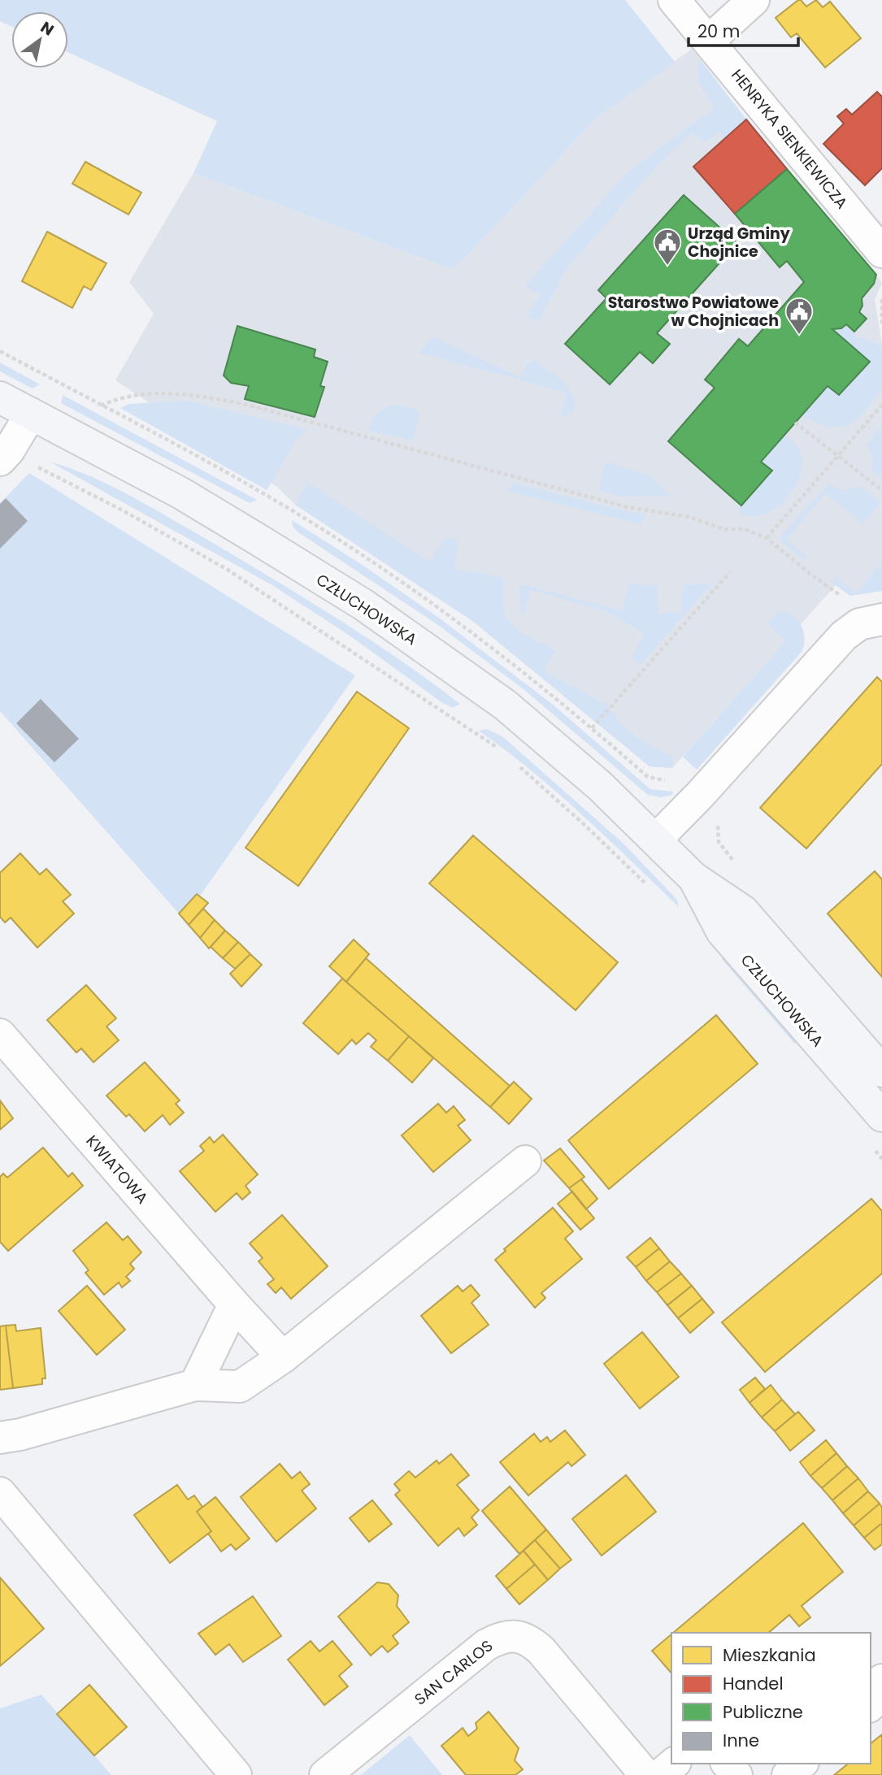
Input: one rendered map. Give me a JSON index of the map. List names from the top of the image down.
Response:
{
  "streets": {
    "main road": ["CZŁUCHOWSKA"],
    "street": ["HENRYKA SIENKIEWICZA", "KWIATOWA", "SAN CARLOS"]
  },
  "places": {
    "public building": ["Urząd Gminy Chojnice", "Starostwo Powiatowe w Chojnicach"]
  },
  "legend": [
    "Mieszkania",
    "Handel",
    "Publiczne",
    "Inne"
  ],
  "scale_bar": "20 m",
  "north": "top right"
}
